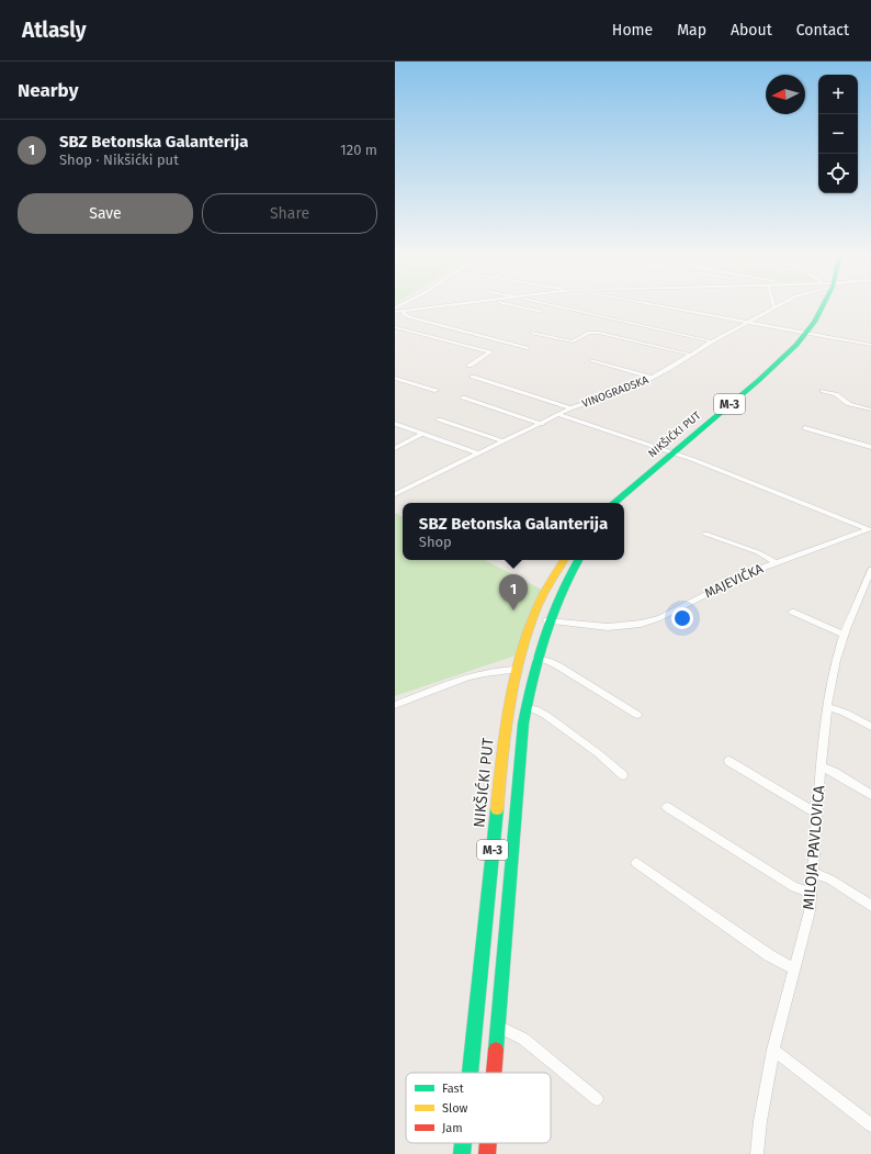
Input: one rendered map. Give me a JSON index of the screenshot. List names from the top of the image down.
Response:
{
  "streets": {
    "main road": ["M-3", "NIKŠIĆKI PUT"],
    "street": ["VINOGRADSKA", "MAJEVIČKA", "MILOJA PAVLOVICA"]
  },
  "legend": ["Fast", "Slow", "Jam"],
  "north": "left",
  "page": {
    "header": "Atlasly",
    "nav": [
      "Home",
      "Map",
      "About",
      "Contact"
    ],
    "heading": "Nearby",
    "map_buttons": ["+", "−"],
    "list": [
      {
        "mark": "1",
        "name": "SBZ Betonska Galanterija",
        "note": "Shop · Nikšićki put",
        "value": "120 m"
      }
    ],
    "buttons": ["Save", "Share"],
    "popup": ["SBZ Betonska Galanterija", "Shop"],
    "pins": "1"
  }
}
